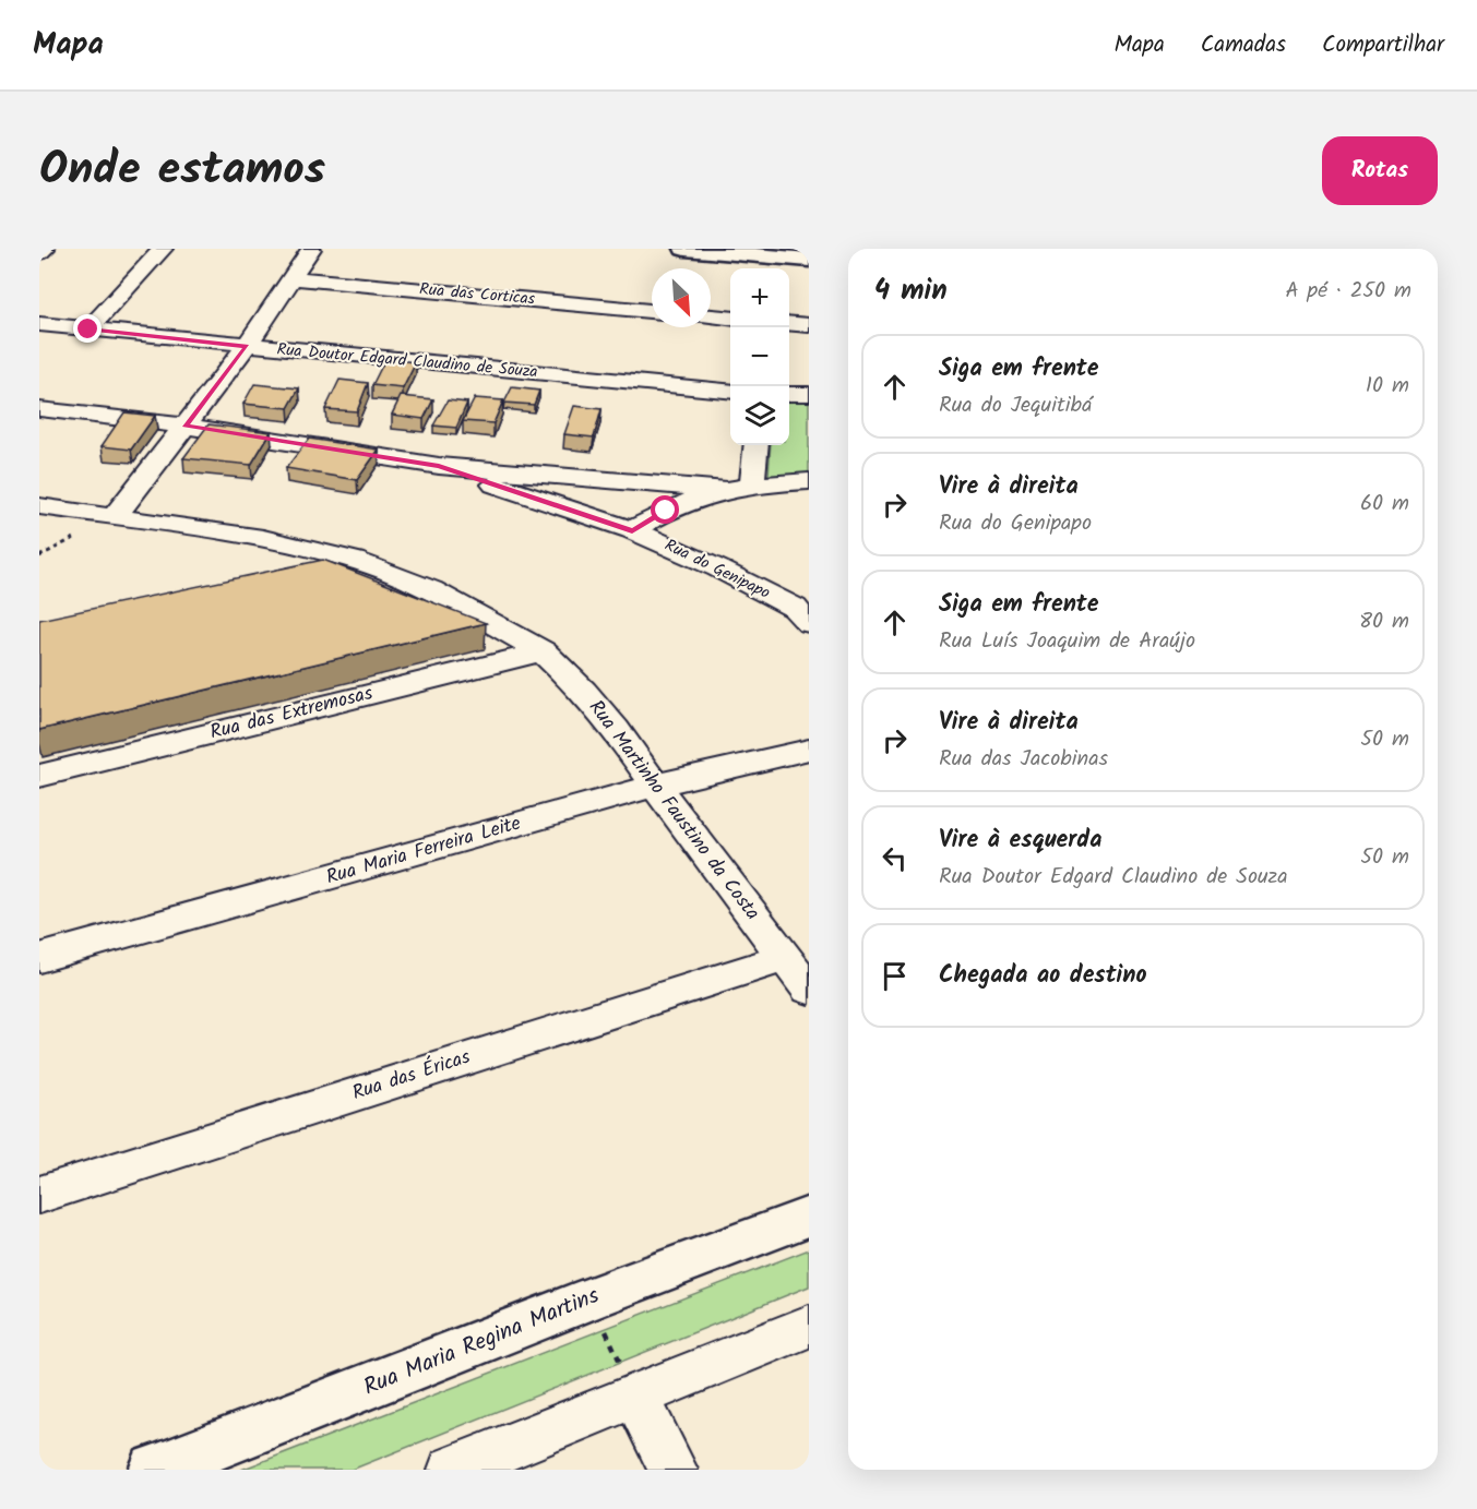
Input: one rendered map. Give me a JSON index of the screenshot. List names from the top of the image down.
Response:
{
  "streets": {
    "street": [
      "Rua das Corticas",
      "Rua Doutor Edgard Claudino de Souza",
      "Rua do Genipapo",
      "Rua das Extremosas",
      "Rua Martinho Faustino da Costa",
      "Rua Maria Ferreira Leite",
      "Rua das Éricas",
      "Rua Maria Regina Martins"
    ]
  },
  "crossings": [
    ["Rua das Extremosas", "Rua Martinho Faustino da Costa"],
    ["Rua Martinho Faustino da Costa", "Rua Maria Ferreira Leite"],
    ["Rua Martinho Faustino da Costa", "Rua das Éricas"]
  ],
  "north": "bottom right",
  "page": {
    "header": "Mapa",
    "nav": ["Mapa", "Camadas", "Compartilhar"],
    "title": "Onde estamos",
    "buttons": "Rotas",
    "heading": ["4 min", "A pé · 250 m"],
    "map_buttons": ["+", "−"],
    "list": [
      ["Siga em frente", "Rua do Jequitibá", "10 m"],
      ["Vire à direita", "Rua do Genipapo", "60 m"],
      ["Siga em frente", "Rua Luís Joaquim de Araújo", "80 m"],
      ["Vire à direita", "Rua das Jacobinas", "50 m"],
      ["Vire à esquerda", "Rua Doutor Edgard Claudino de Souza", "50 m"],
      "Chegada ao destino"
    ]
  }
}
